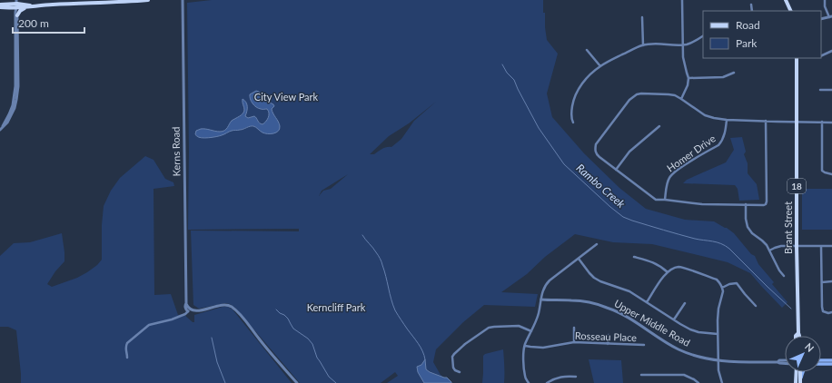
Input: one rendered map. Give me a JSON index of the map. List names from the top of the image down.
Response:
{
  "streets": {
    "main road": ["18", "Brant Street"],
    "street": [
      "Kerns Road",
      "Homer Drive",
      "Upper Middle Road",
      "Rosseau Place"
    ]
  },
  "water": ["Rambo Creek"],
  "parks": ["City View Park", "Kerncliff Park"],
  "legend": ["Road", "Park"],
  "scale_bar": "200 m",
  "north": "top right"
}
